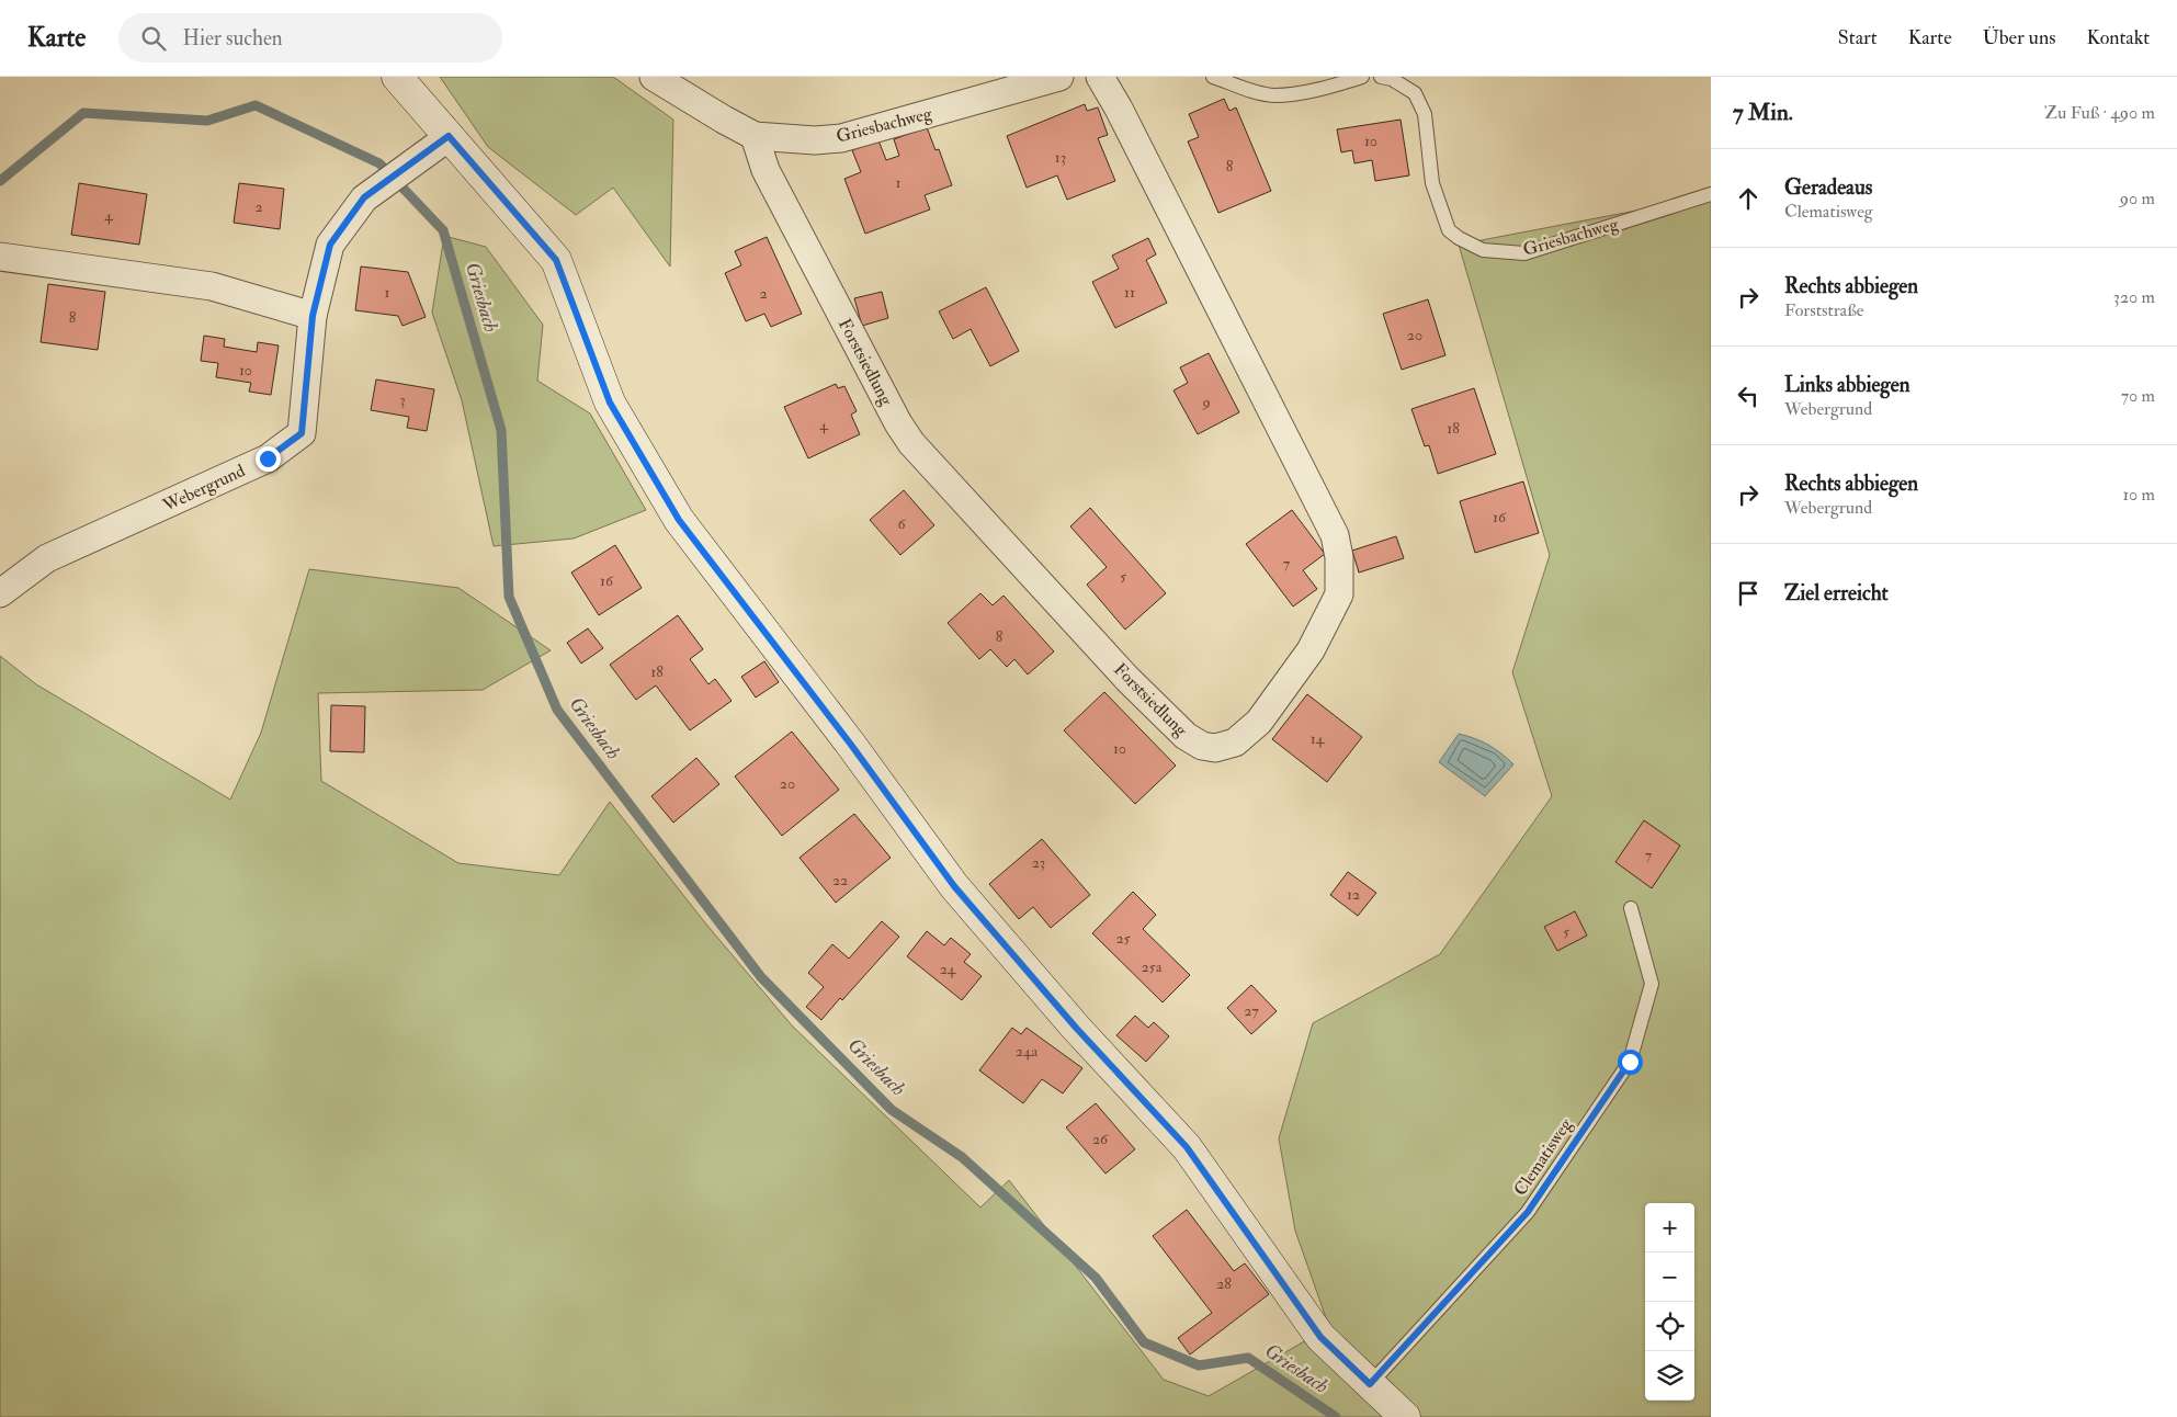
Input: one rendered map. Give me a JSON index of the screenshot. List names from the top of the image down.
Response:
{
  "streets": {
    "street": ["Griesbachweg", "Forstsiedlung", "Webergrund"],
    "lane": ["Clematisweg"]
  },
  "crossings": [
    ["Griesbachweg", "Forstsiedlung"]
  ],
  "water": ["Griesbach"],
  "house_numbers": [
    "10",
    "13",
    "8",
    "1",
    "2",
    "4",
    "1",
    "11",
    "2",
    "8",
    "20",
    "10",
    "3",
    "9",
    "4",
    "18",
    "16",
    "6",
    "7",
    "5",
    "16",
    "8",
    "18",
    "14",
    "10",
    "20",
    "7",
    "23",
    "22",
    "12",
    "5",
    "25",
    "25a",
    "24",
    "27",
    "24a",
    "26",
    "28"
  ],
  "page": {
    "header": "Karte",
    "search": "Hier suchen",
    "nav": [
      "Start",
      "Karte",
      "Über uns",
      "Kontakt"
    ],
    "heading": ["7 Min.", "Zu Fuß · 490 m"],
    "list": [
      ["Geradeaus", "Clematisweg", "90 m"],
      ["Rechts abbiegen", "Forststraße", "320 m"],
      ["Links abbiegen", "Webergrund", "70 m"],
      ["Rechts abbiegen", "Webergrund", "10 m"],
      "Ziel erreicht"
    ],
    "map_buttons": ["+", "−"]
  }
}
